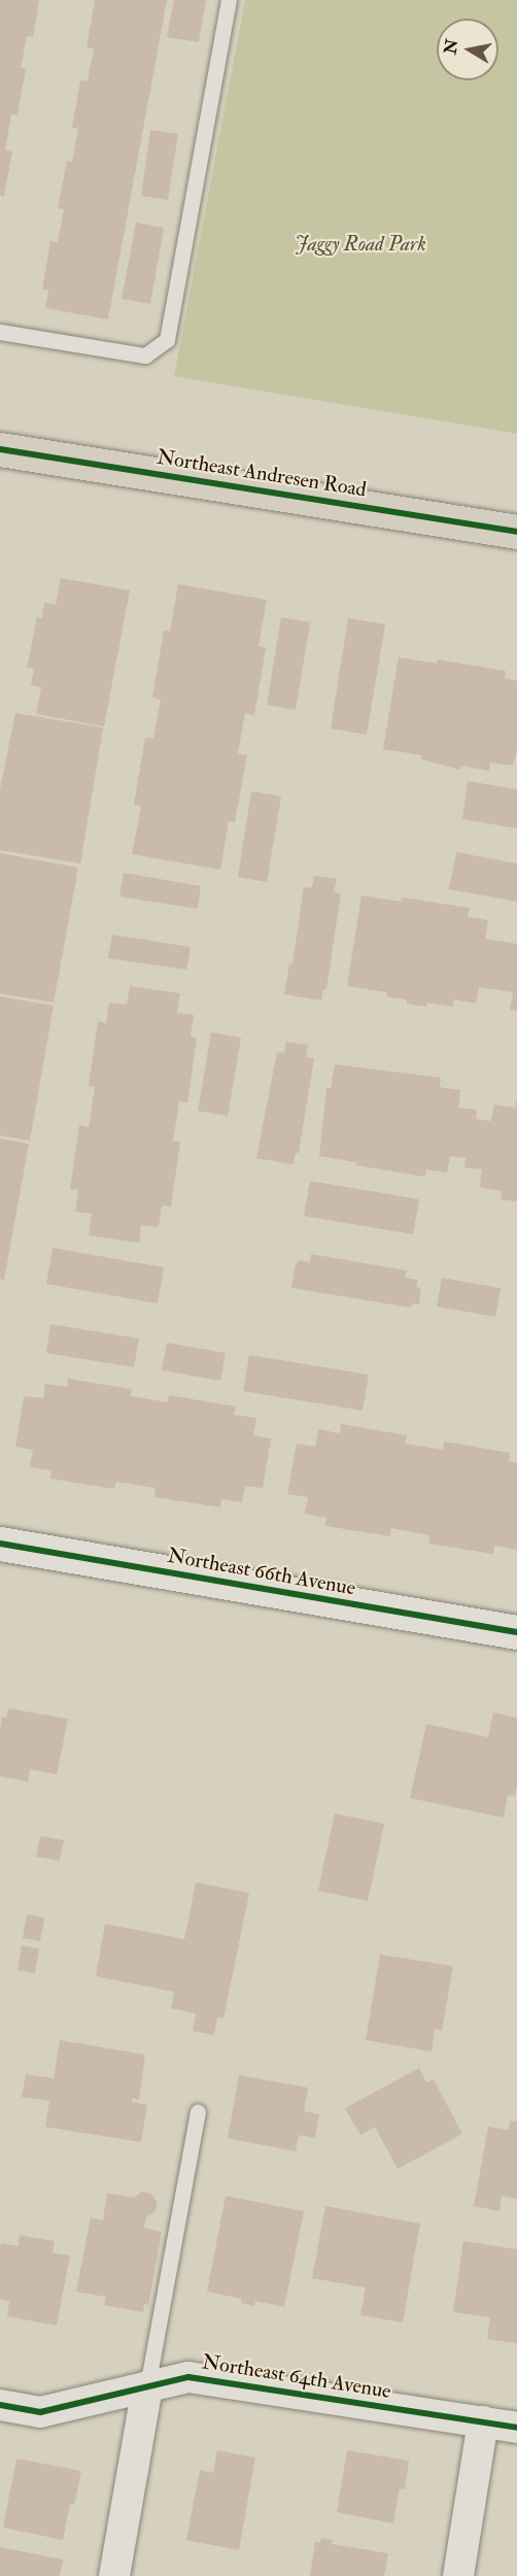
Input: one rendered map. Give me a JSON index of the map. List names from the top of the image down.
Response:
{
  "streets": {
    "main road": ["Northeast Andresen Road"],
    "street": ["Northeast 66th Avenue", "Northeast 64th Avenue"]
  },
  "parks": ["Jaggy Road Park"],
  "north": "left"
}
